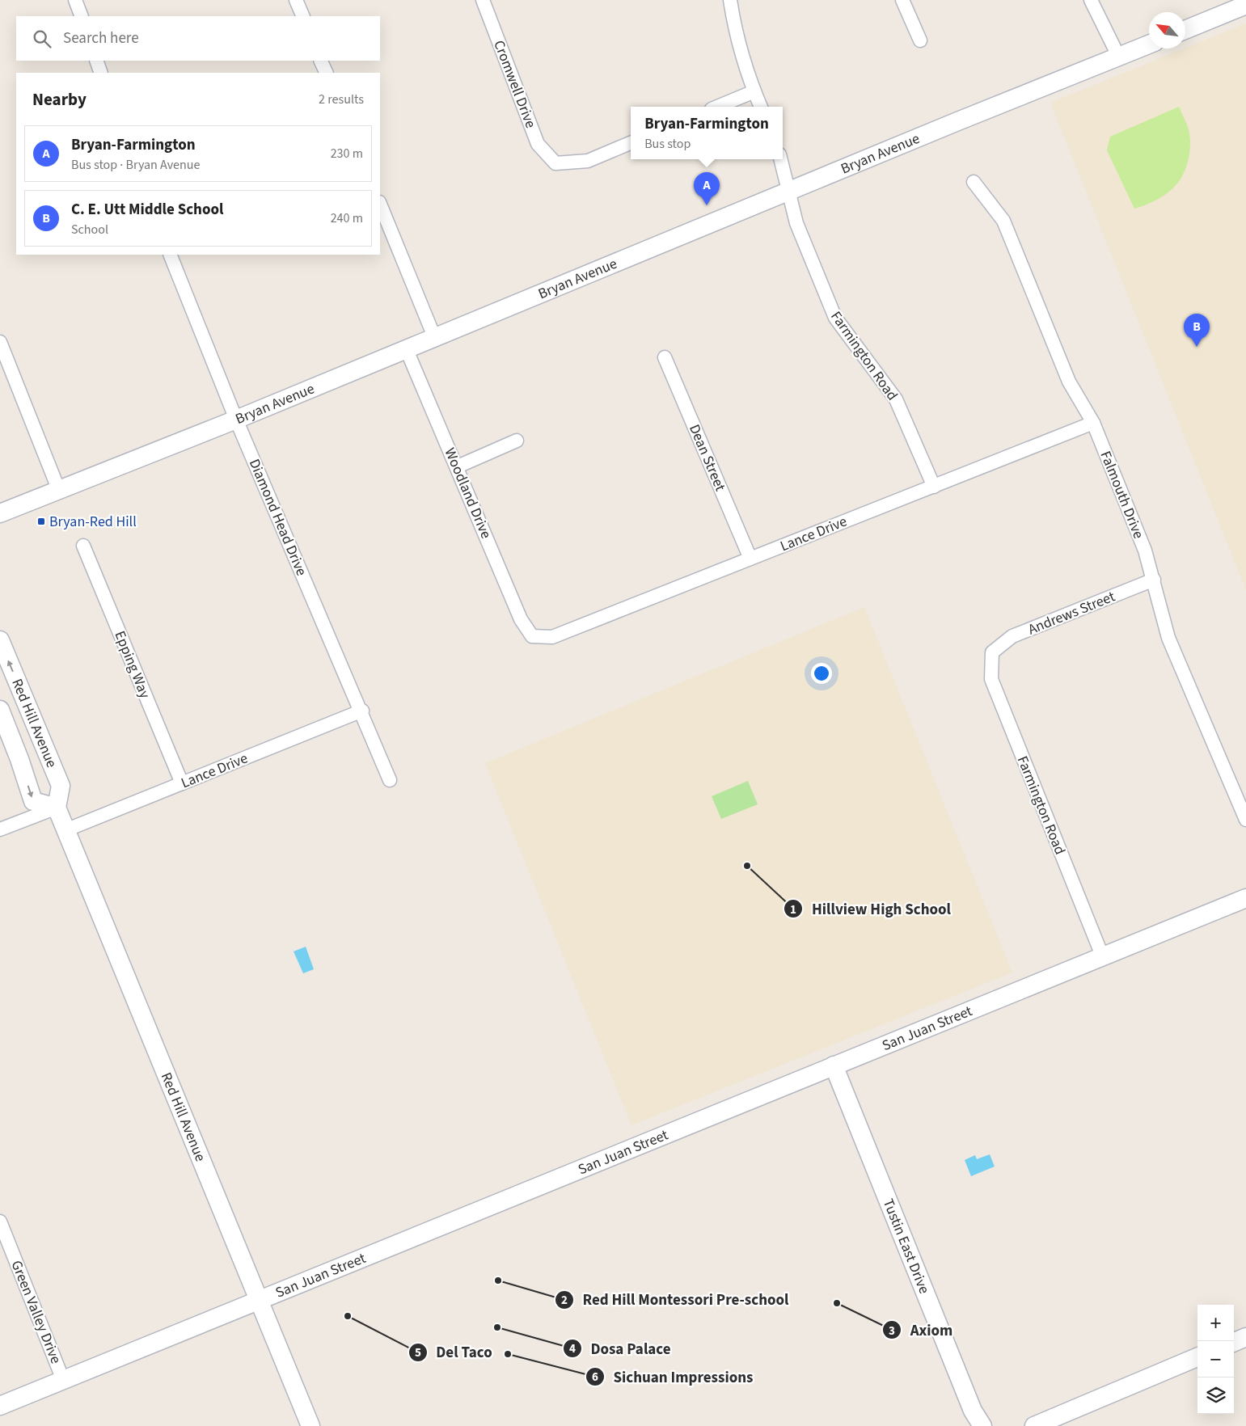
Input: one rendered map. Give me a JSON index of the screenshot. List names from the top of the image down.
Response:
{
  "streets": {
    "main road": [
      "Bryan Avenue",
      "Red Hill Avenue",
      "San Juan Street",
      "Tustin East Drive"
    ],
    "street": [
      "Cromwell Drive",
      "Farmington Road",
      "Dean Street",
      "Woodland Drive",
      "Falmouth Drive",
      "Diamond Head Drive",
      "Lance Drive",
      "Andrews Street",
      "Epping Way",
      "Green Valley Drive"
    ]
  },
  "crossings": [
    ["Bryan Avenue", "Farmington Road"],
    ["Bryan Avenue", "Woodland Drive"],
    ["Bryan Avenue", "Diamond Head Drive"],
    ["Farmington Road", "Lance Drive"],
    ["Farmington Road", "Andrews Street"],
    ["Farmington Road", "San Juan Street"],
    ["Dean Street", "Lance Drive"],
    ["Woodland Drive", "Lance Drive"],
    ["Falmouth Drive", "Lance Drive"],
    ["Falmouth Drive", "Andrews Street"],
    ["Diamond Head Drive", "Lance Drive"],
    ["Lance Drive", "Epping Way"],
    ["Lance Drive", "Red Hill Avenue"],
    ["Red Hill Avenue", "San Juan Street"],
    ["San Juan Street", "Tustin East Drive"],
    ["San Juan Street", "Green Valley Drive"]
  ],
  "places": {
    "transit": ["Bryan-Red Hill"],
    "other": [
      "Hillview High School",
      "Red Hill Montessori Pre-school",
      "Axiom",
      "Del Taco",
      "Dosa Palace",
      "Sichuan Impressions"
    ]
  },
  "north": "top left",
  "page": {
    "search": "Search here",
    "heading": ["Nearby", "2 results"],
    "popup": ["Bryan-Farmington", "Bus stop"],
    "list": [
      {
        "mark": "A",
        "name": "Bryan-Farmington",
        "note": "Bus stop · Bryan Avenue",
        "value": "230 m"
      },
      {
        "mark": "B",
        "name": "C. E. Utt Middle School",
        "note": "School",
        "value": "240 m"
      }
    ],
    "pins": ["A", "B"],
    "map_buttons": ["+", "−"]
  }
}
